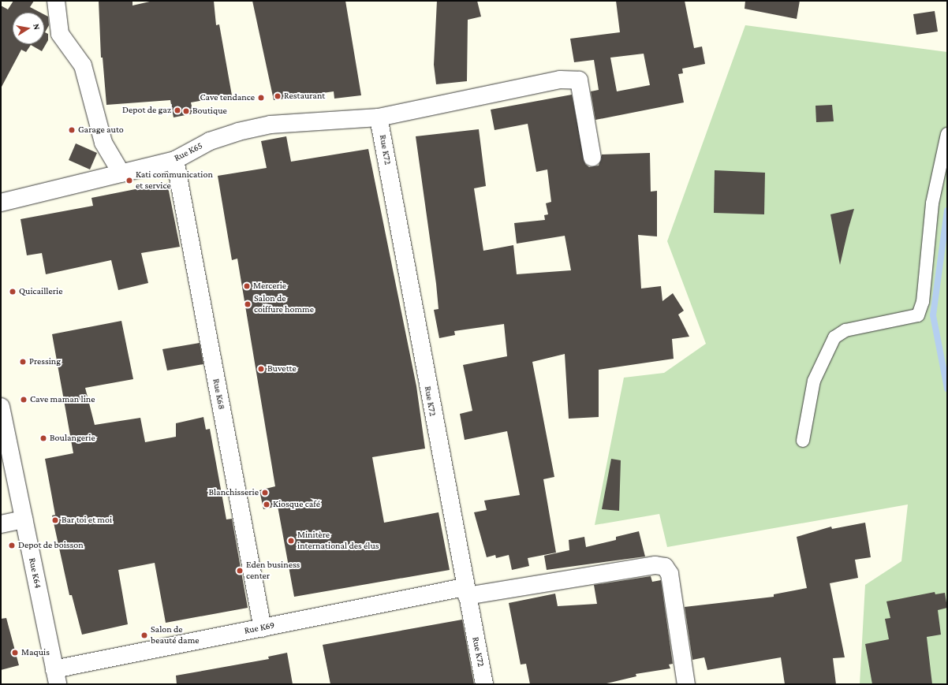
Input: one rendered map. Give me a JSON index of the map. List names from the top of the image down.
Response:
{
  "streets": {
    "street": [
      "Rue K72",
      "Rue K65",
      "Rue K68",
      "Rue K64",
      "Rue K69"
    ]
  },
  "crossings": [
    ["Rue K72", "Rue K65"],
    ["Rue K72", "Rue K69"],
    ["Rue K65", "Rue K68"],
    ["Rue K68", "Rue K69"],
    ["Rue K64", "Rue K69"]
  ],
  "places": [
    "Restaurant",
    "Cave tendance",
    "Depot de gaz",
    "Boutique",
    "Garage auto",
    "Kati communication et service",
    "Mercerie",
    "Quicaillerie",
    "Salon de coiffure homme",
    "Pressing",
    "Buvette",
    "Cave maman line",
    "Boulangerie",
    "Blanchisserie",
    "Kiosque café",
    "Bar toi et moi",
    "Minitère international des élus",
    "Depot de boisson",
    "Eden business center",
    "Salon de beauté dame",
    "Maquis"
  ],
  "north": "right"
}
